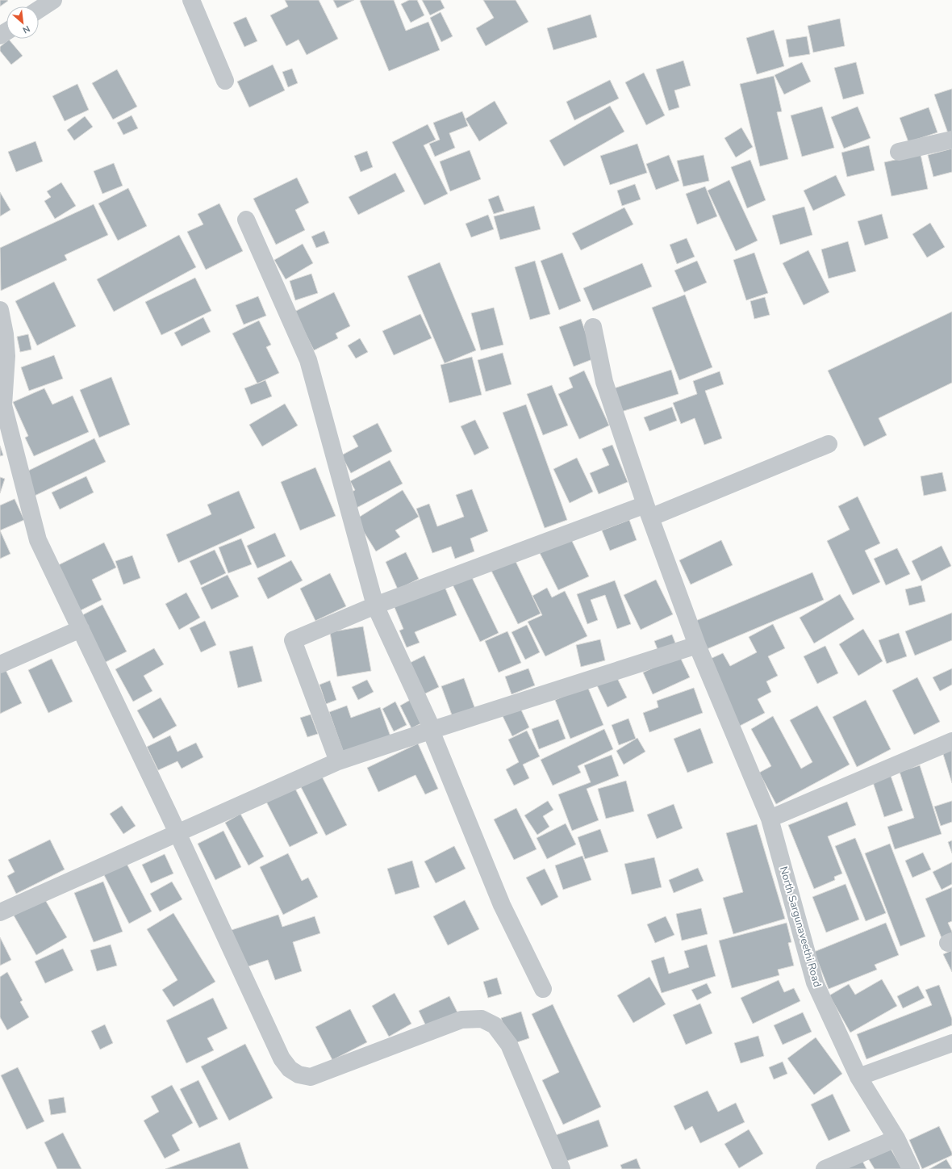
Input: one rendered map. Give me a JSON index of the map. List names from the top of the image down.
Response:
{
  "streets": {
    "street": ["North Sargunaveethi Road"]
  },
  "north": "bottom right"
}
